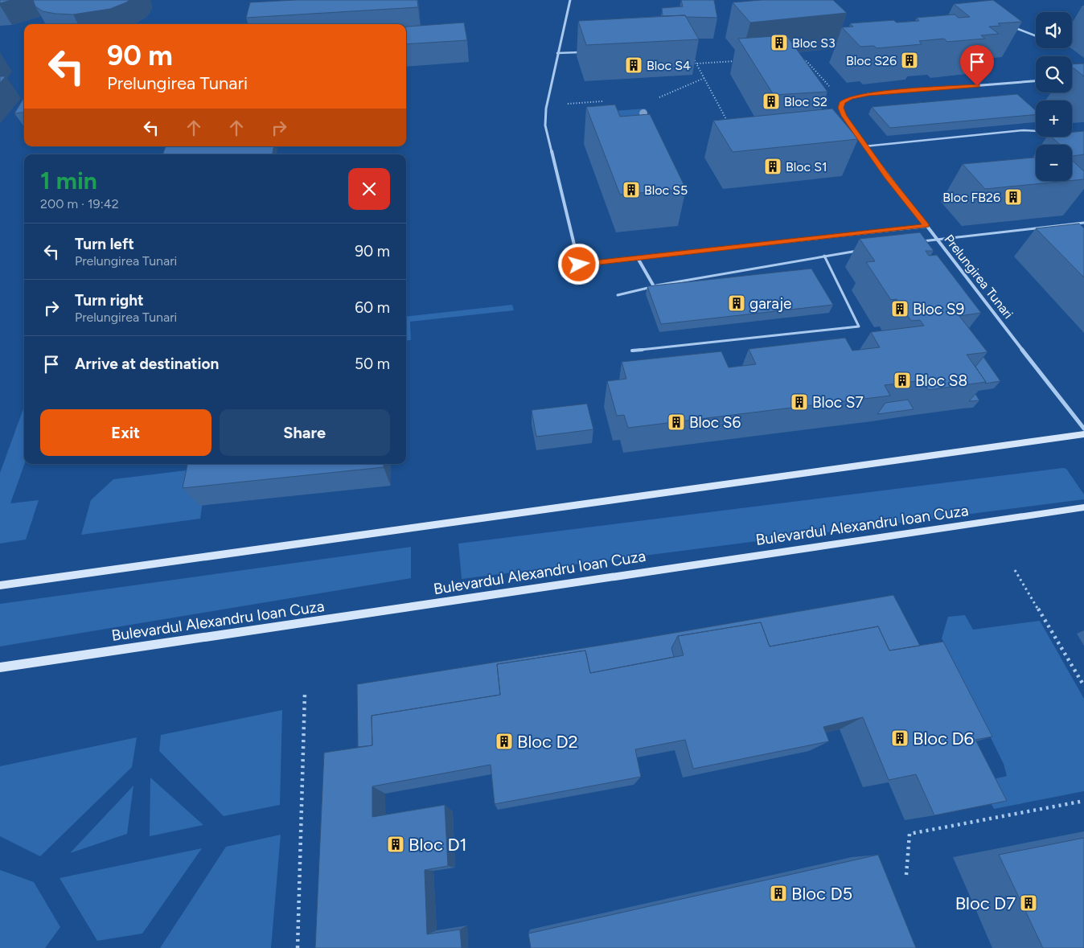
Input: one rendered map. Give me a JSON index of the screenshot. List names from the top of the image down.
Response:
{
  "streets": {
    "main road": ["Bulevardul Alexandru Ioan Cuza"],
    "street": ["Prelungirea Tunari"]
  },
  "places": {
    "building": [
      "Bloc S3",
      "Bloc S26",
      "Bloc S4",
      "Bloc S2",
      "Bloc S1",
      "Bloc S5",
      "Bloc FB26",
      "garaje",
      "Bloc S9",
      "Bloc S8",
      "Bloc S7",
      "Bloc S6",
      "Bloc D6",
      "Bloc D2",
      "Bloc D1",
      "Bloc D5",
      "Bloc D7"
    ]
  },
  "page": {
    "map_buttons": ["+", "−"],
    "turn": ["90 m", "Prelungirea Tunari"],
    "heading": ["1 min", "200 m · 19:42"],
    "list": [
      {
        "name": "Turn left",
        "note": "Prelungirea Tunari",
        "value": "90 m"
      },
      {
        "name": "Turn right",
        "note": "Prelungirea Tunari",
        "value": "60 m"
      },
      {
        "name": "Arrive at destination",
        "value": "50 m"
      }
    ],
    "buttons": ["Exit", "Share"]
  }
}
